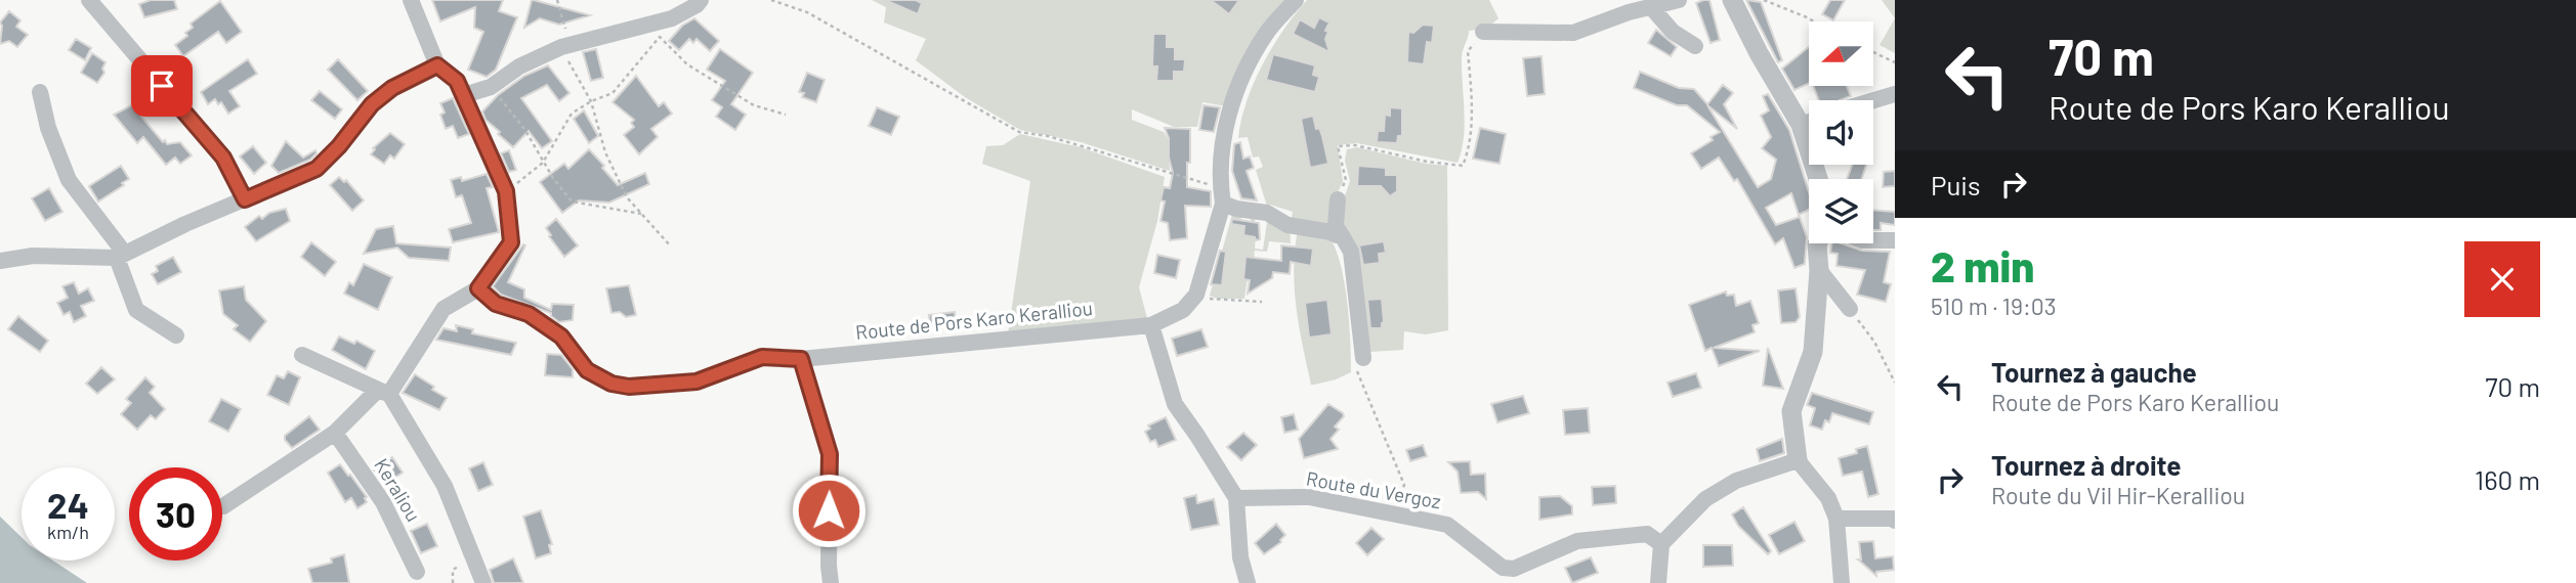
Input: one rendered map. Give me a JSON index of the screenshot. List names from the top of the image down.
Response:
{
  "streets": {
    "street": ["Route de Pors Karo Keralliou", "Keraliou", "Route du Vergoz"]
  },
  "north": "left",
  "page": {
    "turn": ["70 m", "Route de Pors Karo Keralliou"],
    "then": "Puis",
    "heading": ["2 min", "510 m · 19:03"],
    "list": [
      {
        "name": "Tournez à gauche",
        "note": "Route de Pors Karo Keralliou",
        "value": "70 m"
      },
      {
        "name": "Tournez à droite",
        "note": "Route du Vil Hir-Keralliou",
        "value": "160 m"
      }
    ],
    "speed": "24 km/h",
    "limit": "30"
  }
}
